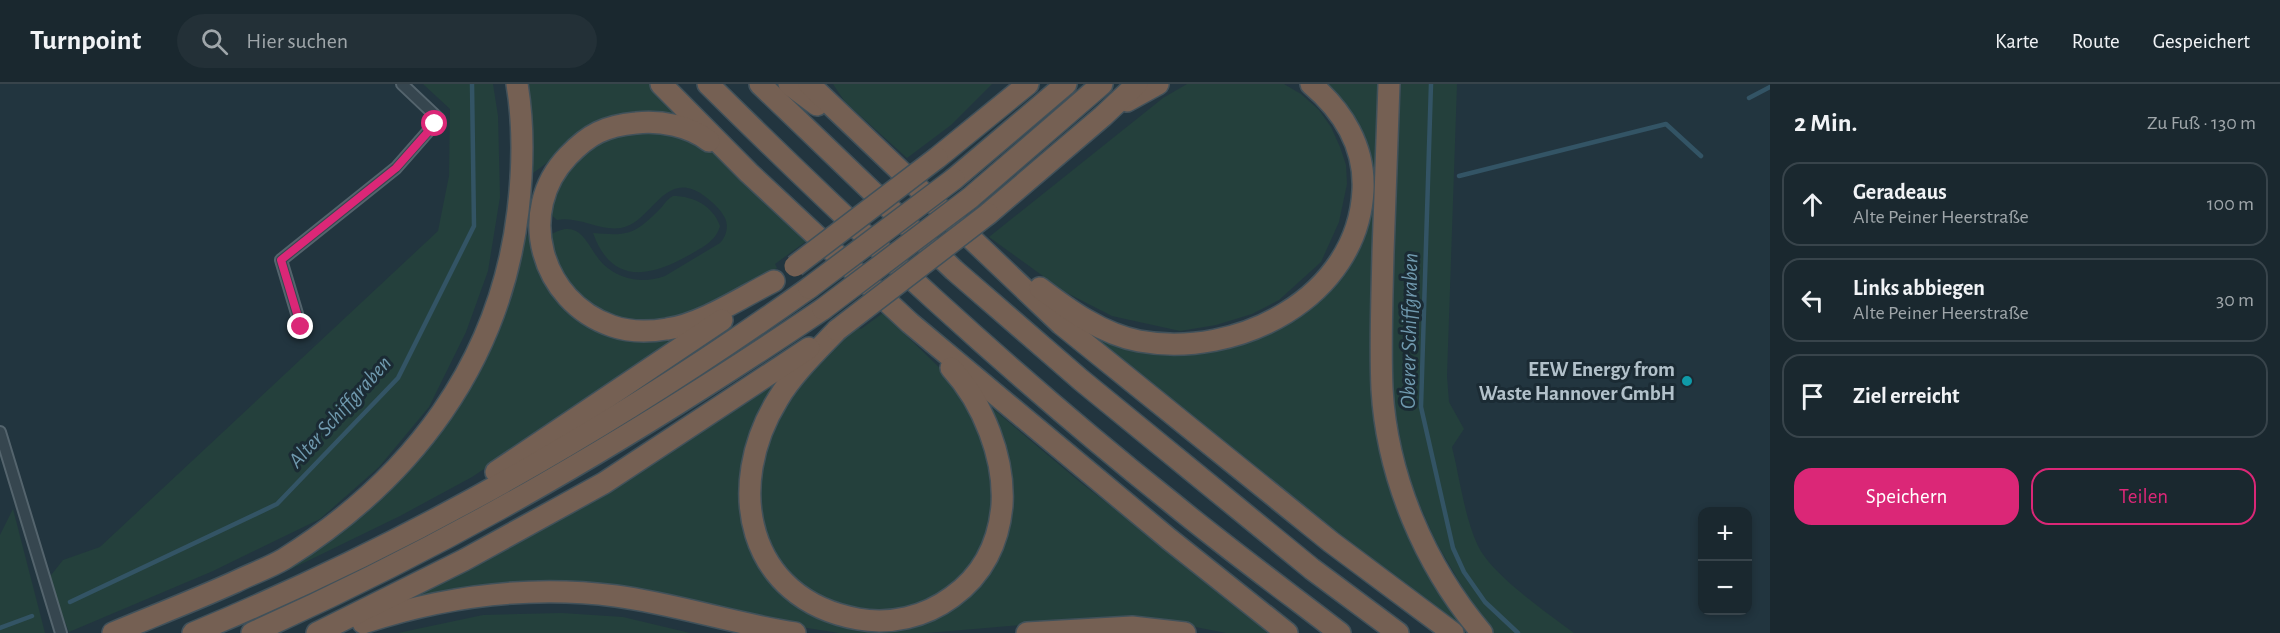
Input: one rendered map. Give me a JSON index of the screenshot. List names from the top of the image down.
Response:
{
  "water": ["Oberer Schiffgraben", "Alter Schiffgraben"],
  "places": ["EEW Energy from Waste Hannover GmbH"],
  "page": {
    "header": "Turnpoint",
    "search": "Hier suchen",
    "nav": ["Karte", "Route", "Gespeichert"],
    "heading": ["2 Min.", "Zu Fuß · 130 m"],
    "list": [
      ["Geradeaus", "Alte Peiner Heerstraße", "100 m"],
      ["Links abbiegen", "Alte Peiner Heerstraße", "30 m"],
      "Ziel erreicht"
    ],
    "buttons": ["Speichern", "Teilen"],
    "map_buttons": ["+", "−"]
  }
}
